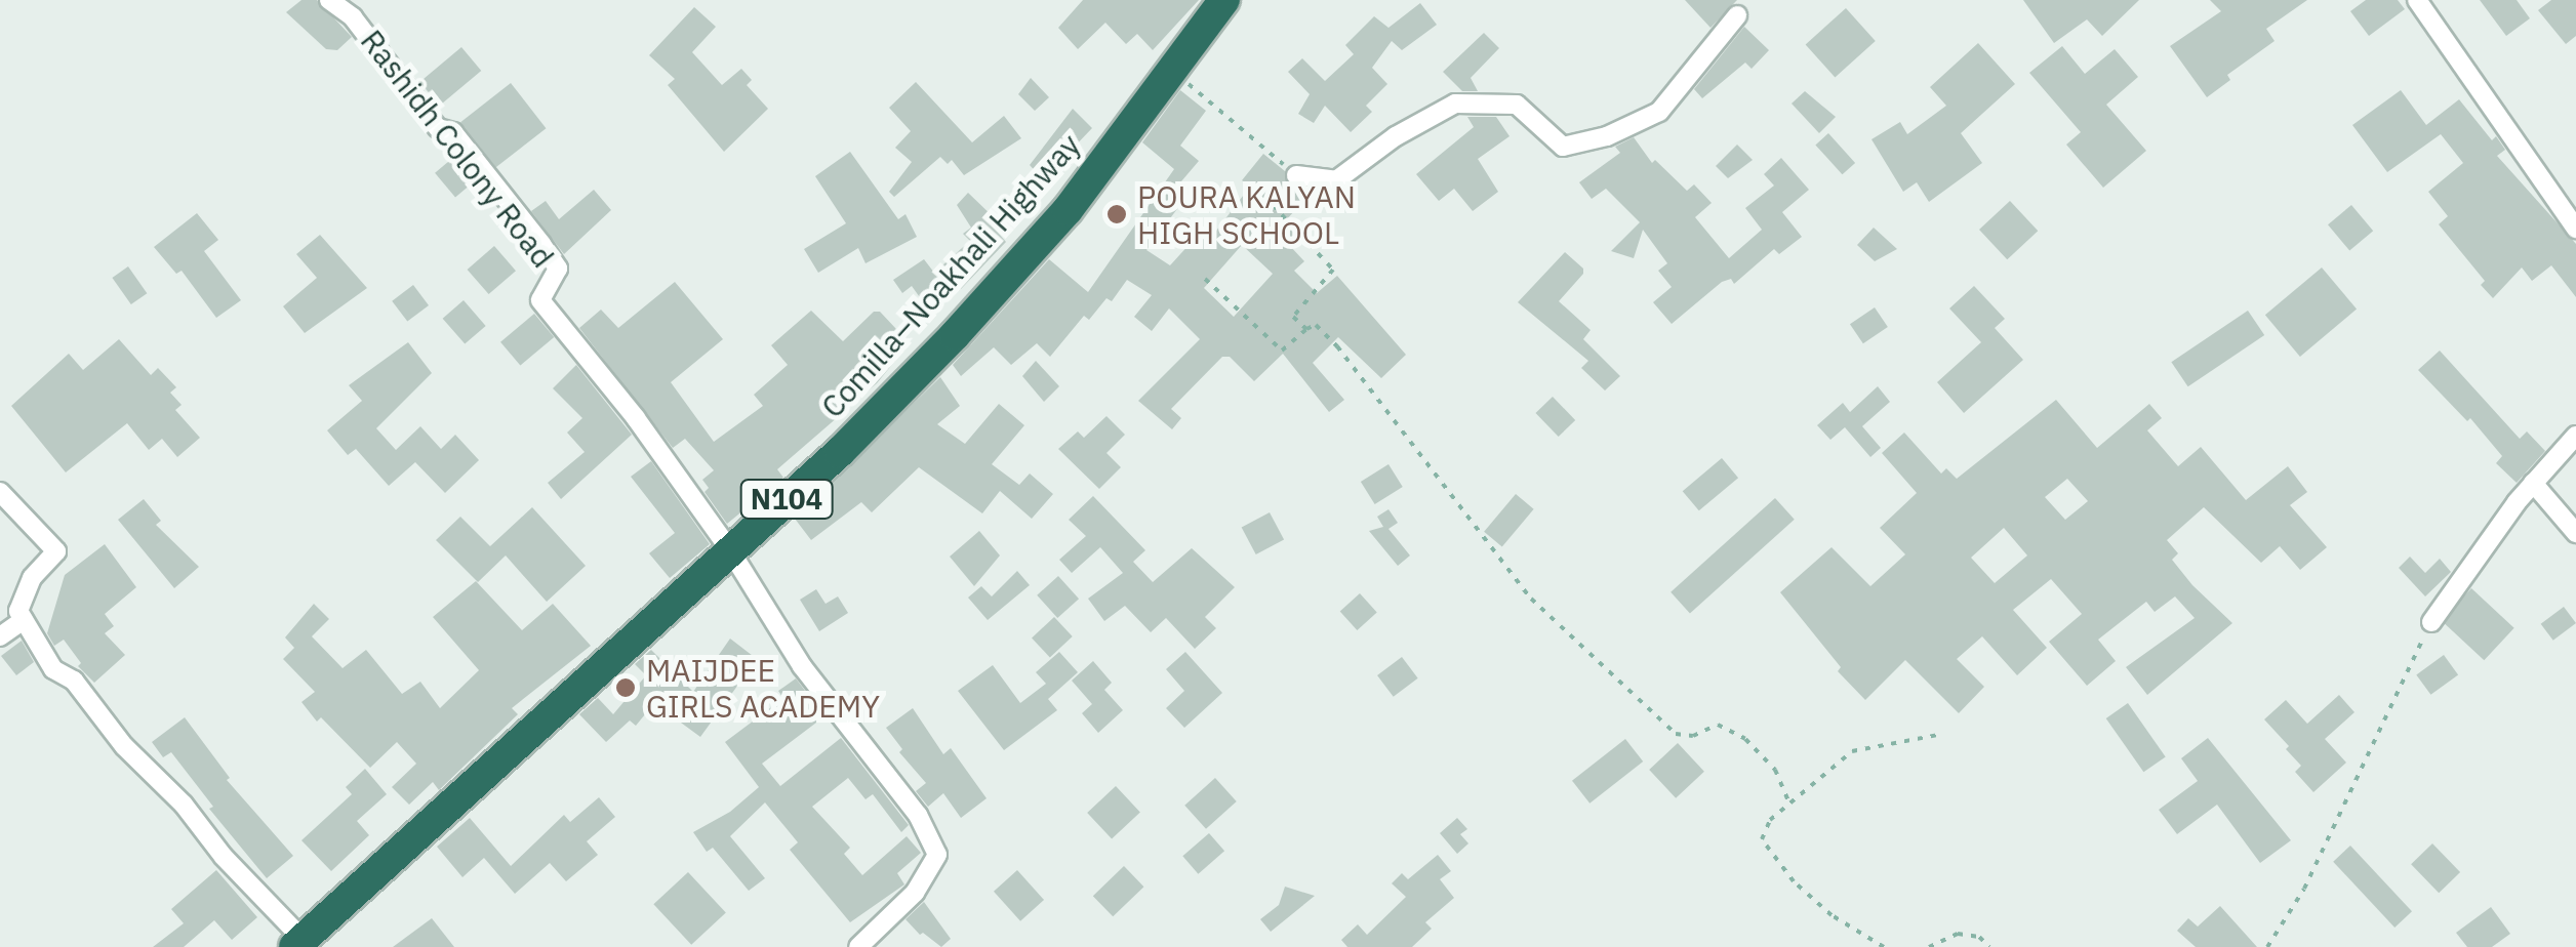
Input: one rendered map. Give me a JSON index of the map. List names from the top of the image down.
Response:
{
  "streets": {
    "highway": ["Comilla–Noakhali Highway", "N104"],
    "street": ["Rashidh Colony Road"]
  },
  "crossings": [
    ["Rashidh Colony Road", "Comilla–Noakhali Highway"]
  ],
  "places": ["POURA KALYAN HIGH SCHOOL", "MAIJDEE GIRLS ACADEMY"]
}
